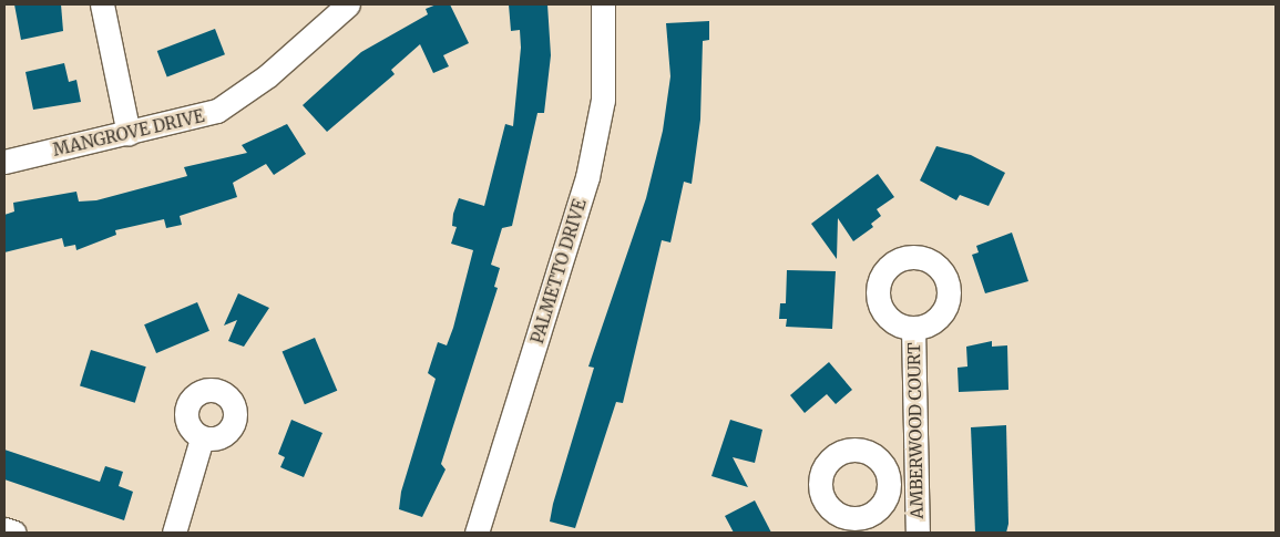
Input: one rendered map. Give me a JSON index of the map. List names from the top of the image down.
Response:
{
  "streets": {
    "street": ["MANGROVE DRIVE", "PALMETTO DRIVE", "AMBERWOOD COURT"]
  }
}
